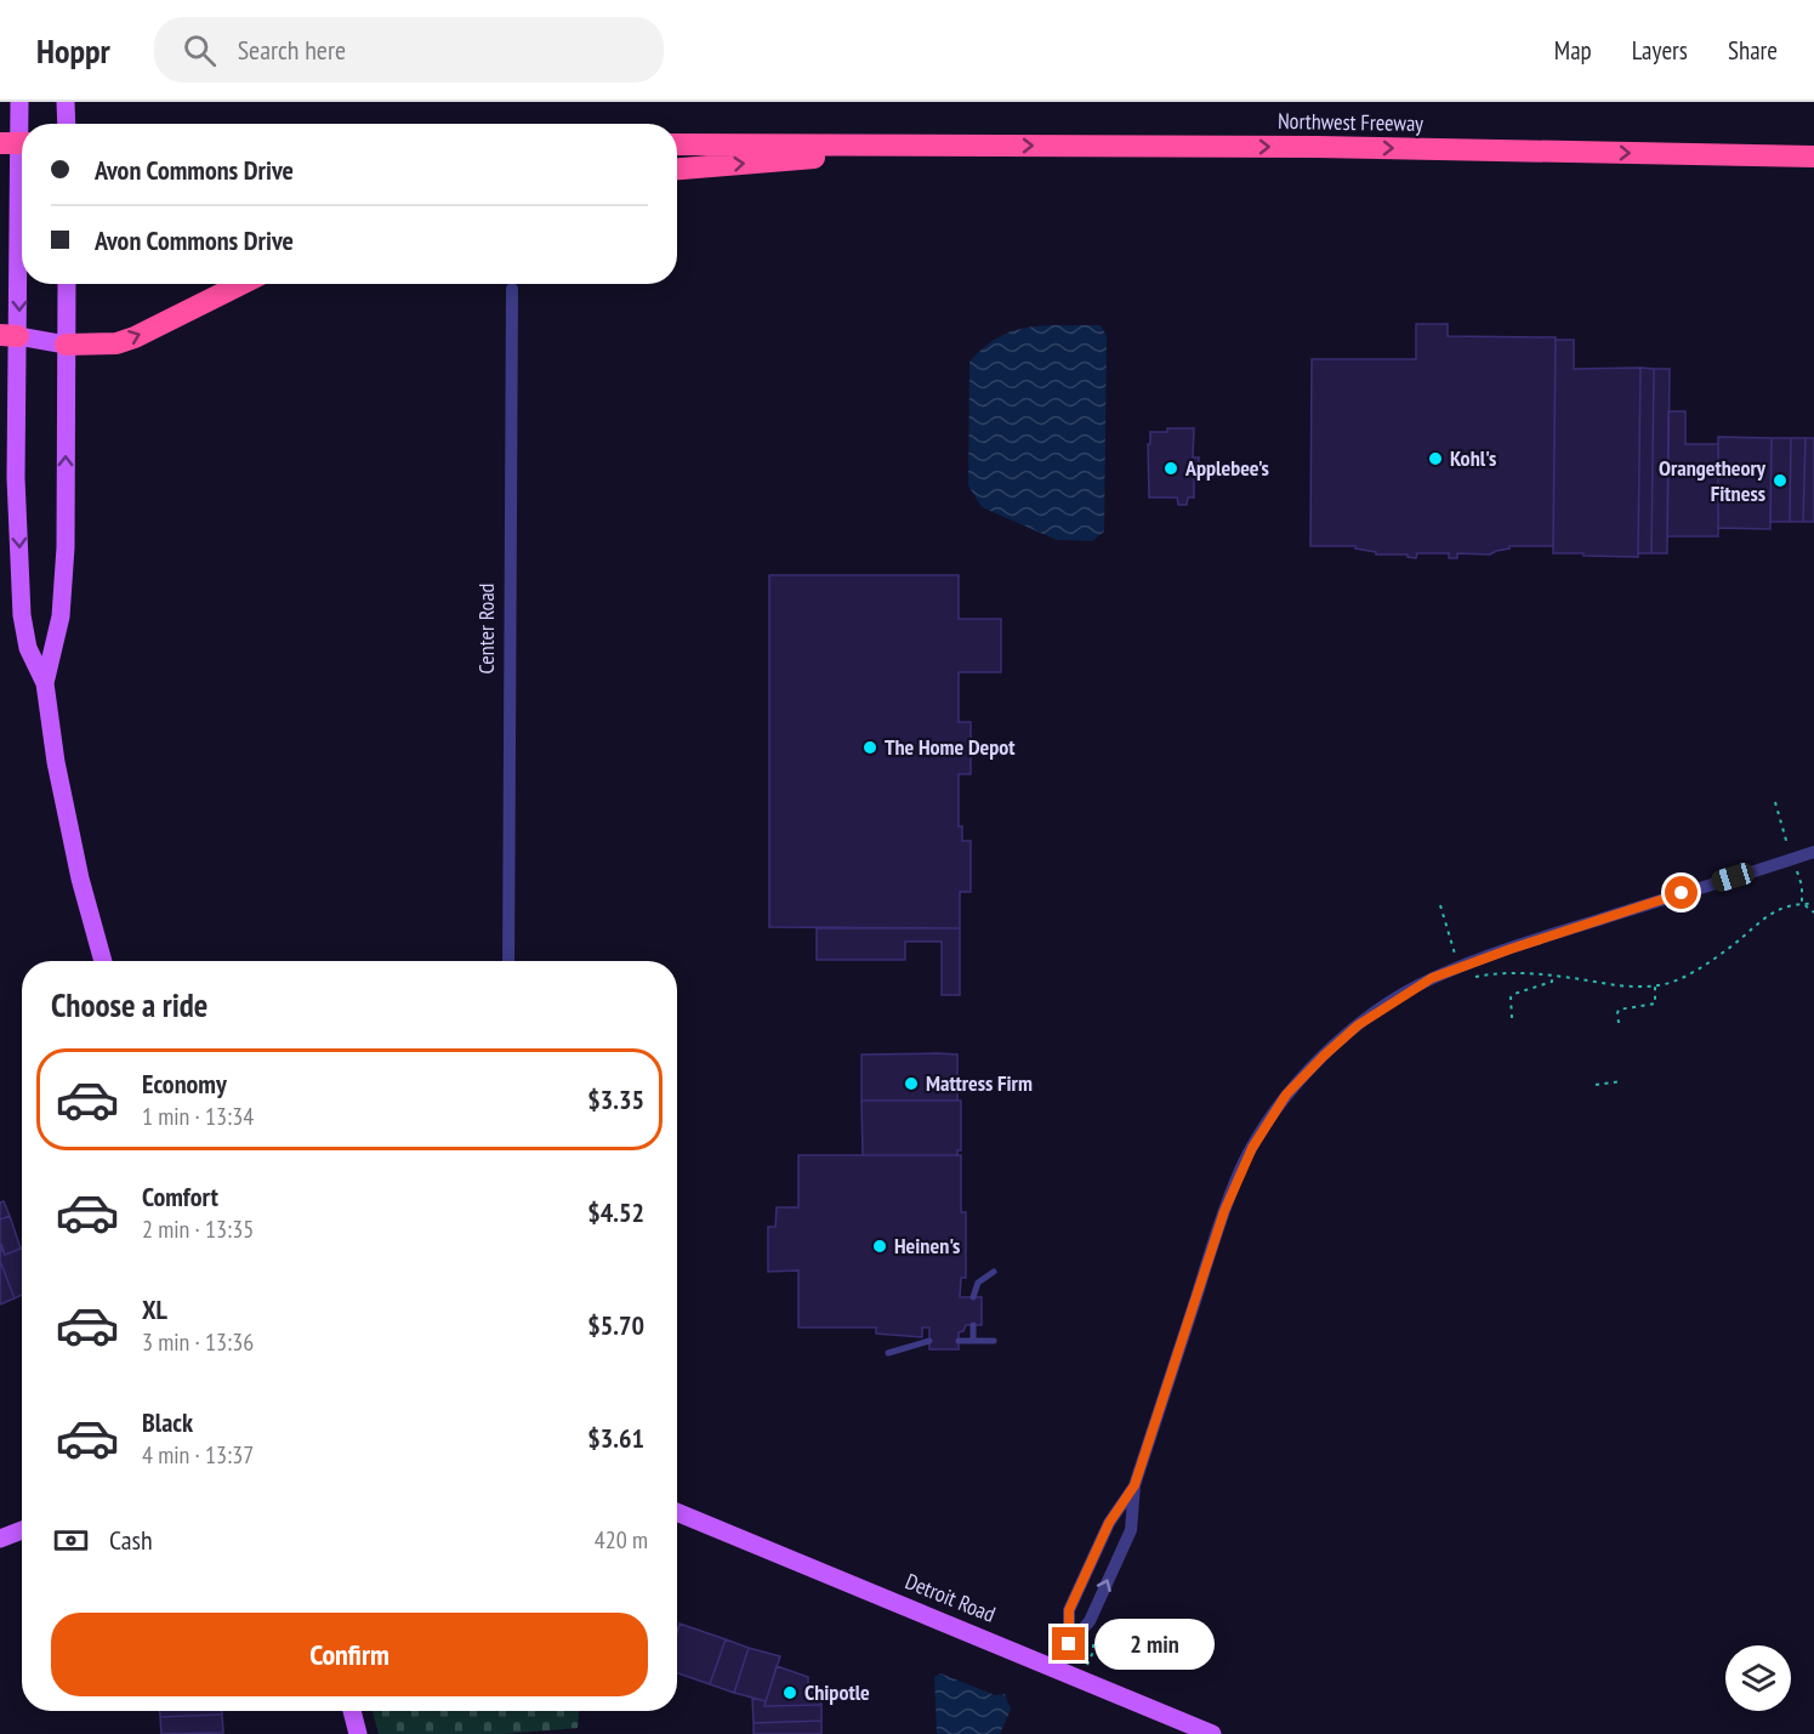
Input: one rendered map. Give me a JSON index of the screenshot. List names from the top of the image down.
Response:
{
  "streets": {
    "highway": ["Northwest Freeway"],
    "main road": ["Detroit Road"],
    "street": ["Center Road"]
  },
  "one_way": ["Northwest Freeway"],
  "places": [
    "Kohl's",
    "Applebee's",
    "Orangetheory Fitness",
    "The Home Depot",
    "Mattress Firm",
    "Heinen's",
    "Chipotle"
  ],
  "page": {
    "header": "Hoppr",
    "search": "Search here",
    "nav": ["Map", "Layers", "Share"],
    "banner": ["Avon Commons Drive", "Avon Commons Drive"],
    "heading": "Choose a ride",
    "list": [
      {
        "name": "Economy",
        "note": "1 min · 13:34",
        "value": "$3.35"
      },
      {
        "name": "Comfort",
        "note": "2 min · 13:35",
        "value": "$4.52"
      },
      {
        "name": "XL",
        "note": "3 min · 13:36",
        "value": "$5.70"
      },
      {
        "name": "Black",
        "note": "4 min · 13:37",
        "value": "$3.61"
      }
    ],
    "pay": ["Cash", "420 m"],
    "buttons": "Confirm",
    "bubble": "2 min"
  }
}
